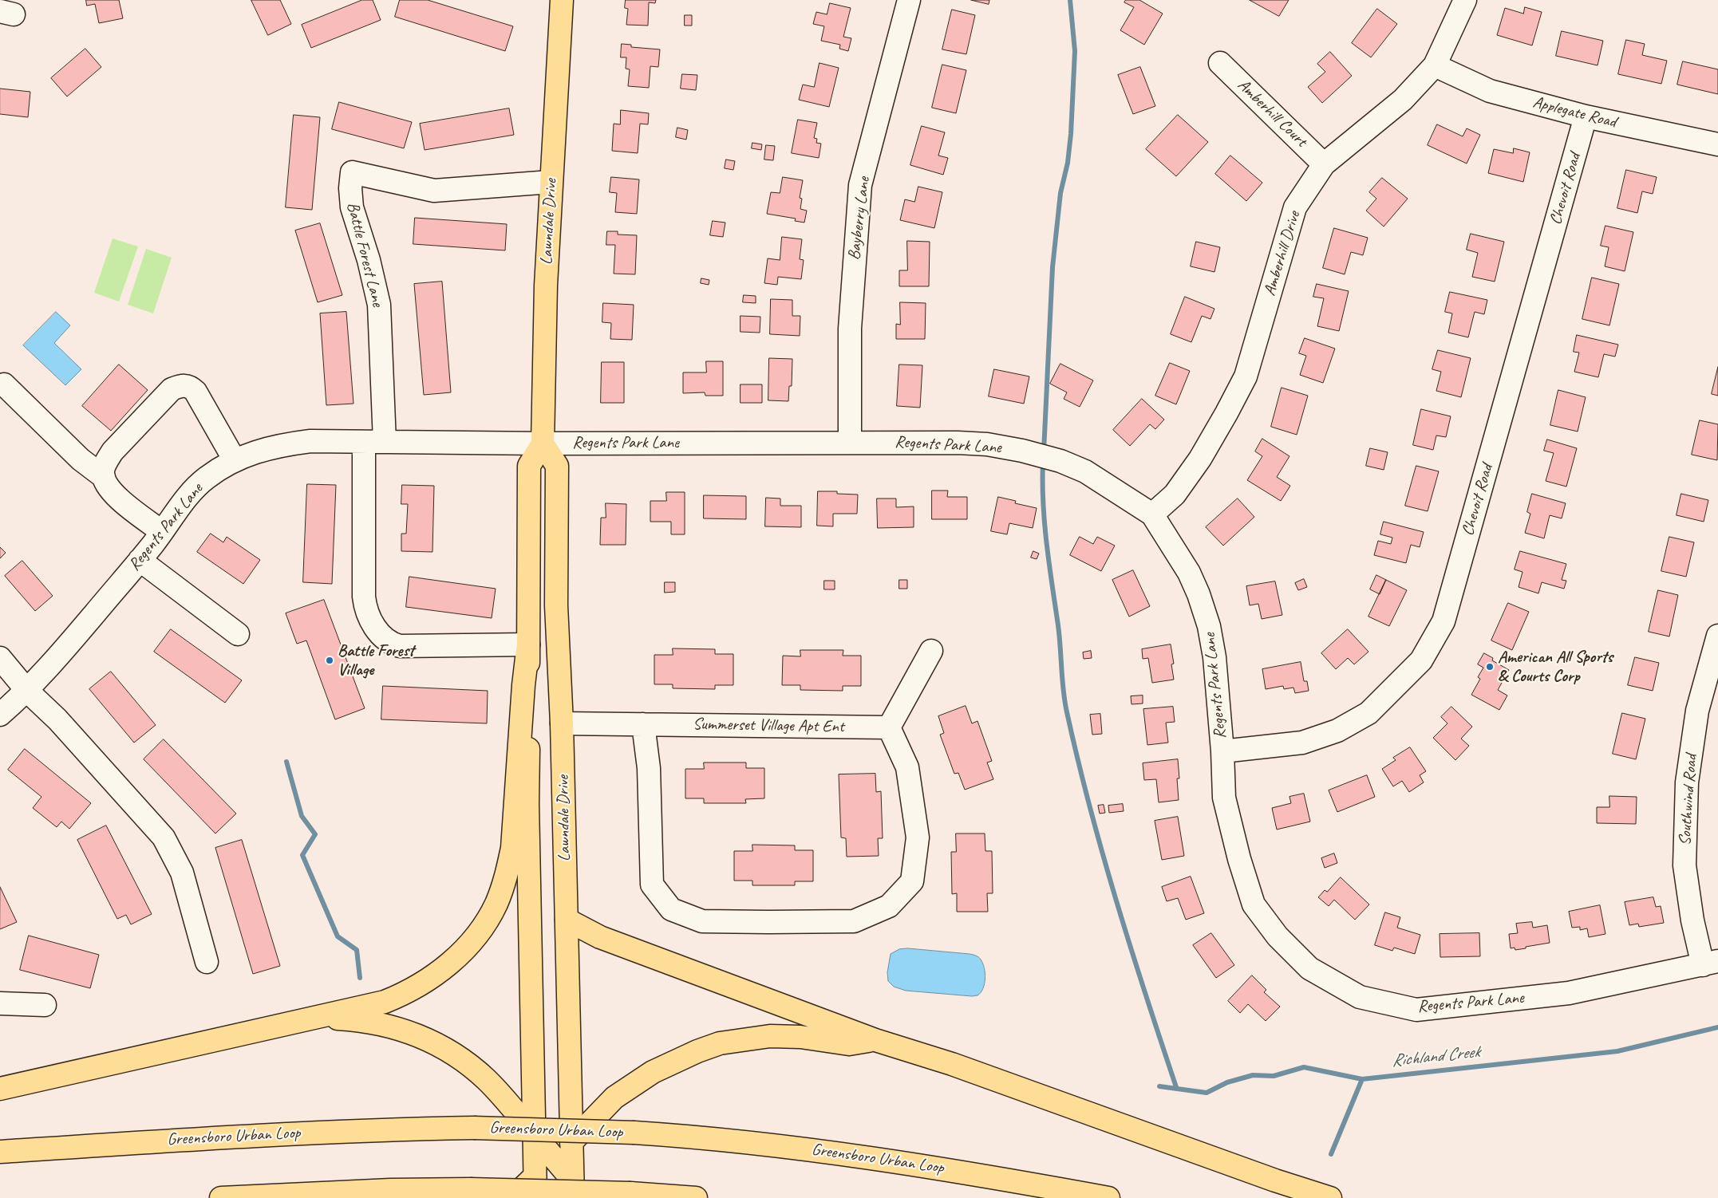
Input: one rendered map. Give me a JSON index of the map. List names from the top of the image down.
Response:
{
  "streets": {
    "main road": ["Lawndale Drive", "Greensboro Urban Loop"],
    "street": [
      "Applegate Road",
      "Amberhill Court",
      "Chevoit Road",
      "Bayberry Lane",
      "Amberhill Drive",
      "Battle Forest Lane",
      "Regents Park Lane",
      "Summerset Village Apt Ent",
      "Southwind Road"
    ]
  },
  "crossings": [
    ["Applegate Road", "Chevoit Road"],
    ["Applegate Road", "Amberhill Drive"],
    ["Amberhill Court", "Amberhill Drive"],
    ["Chevoit Road", "Regents Park Lane"],
    ["Bayberry Lane", "Regents Park Lane"],
    ["Lawndale Drive", "Battle Forest Lane"],
    ["Lawndale Drive", "Regents Park Lane"],
    ["Lawndale Drive", "Summerset Village Apt Ent"],
    ["Amberhill Drive", "Regents Park Lane"],
    ["Battle Forest Lane", "Regents Park Lane"],
    ["Regents Park Lane", "Southwind Road"]
  ],
  "water": ["Richland Creek"],
  "places": ["Battle Forest Village", "American All Sports & Courts Corp"]
}
